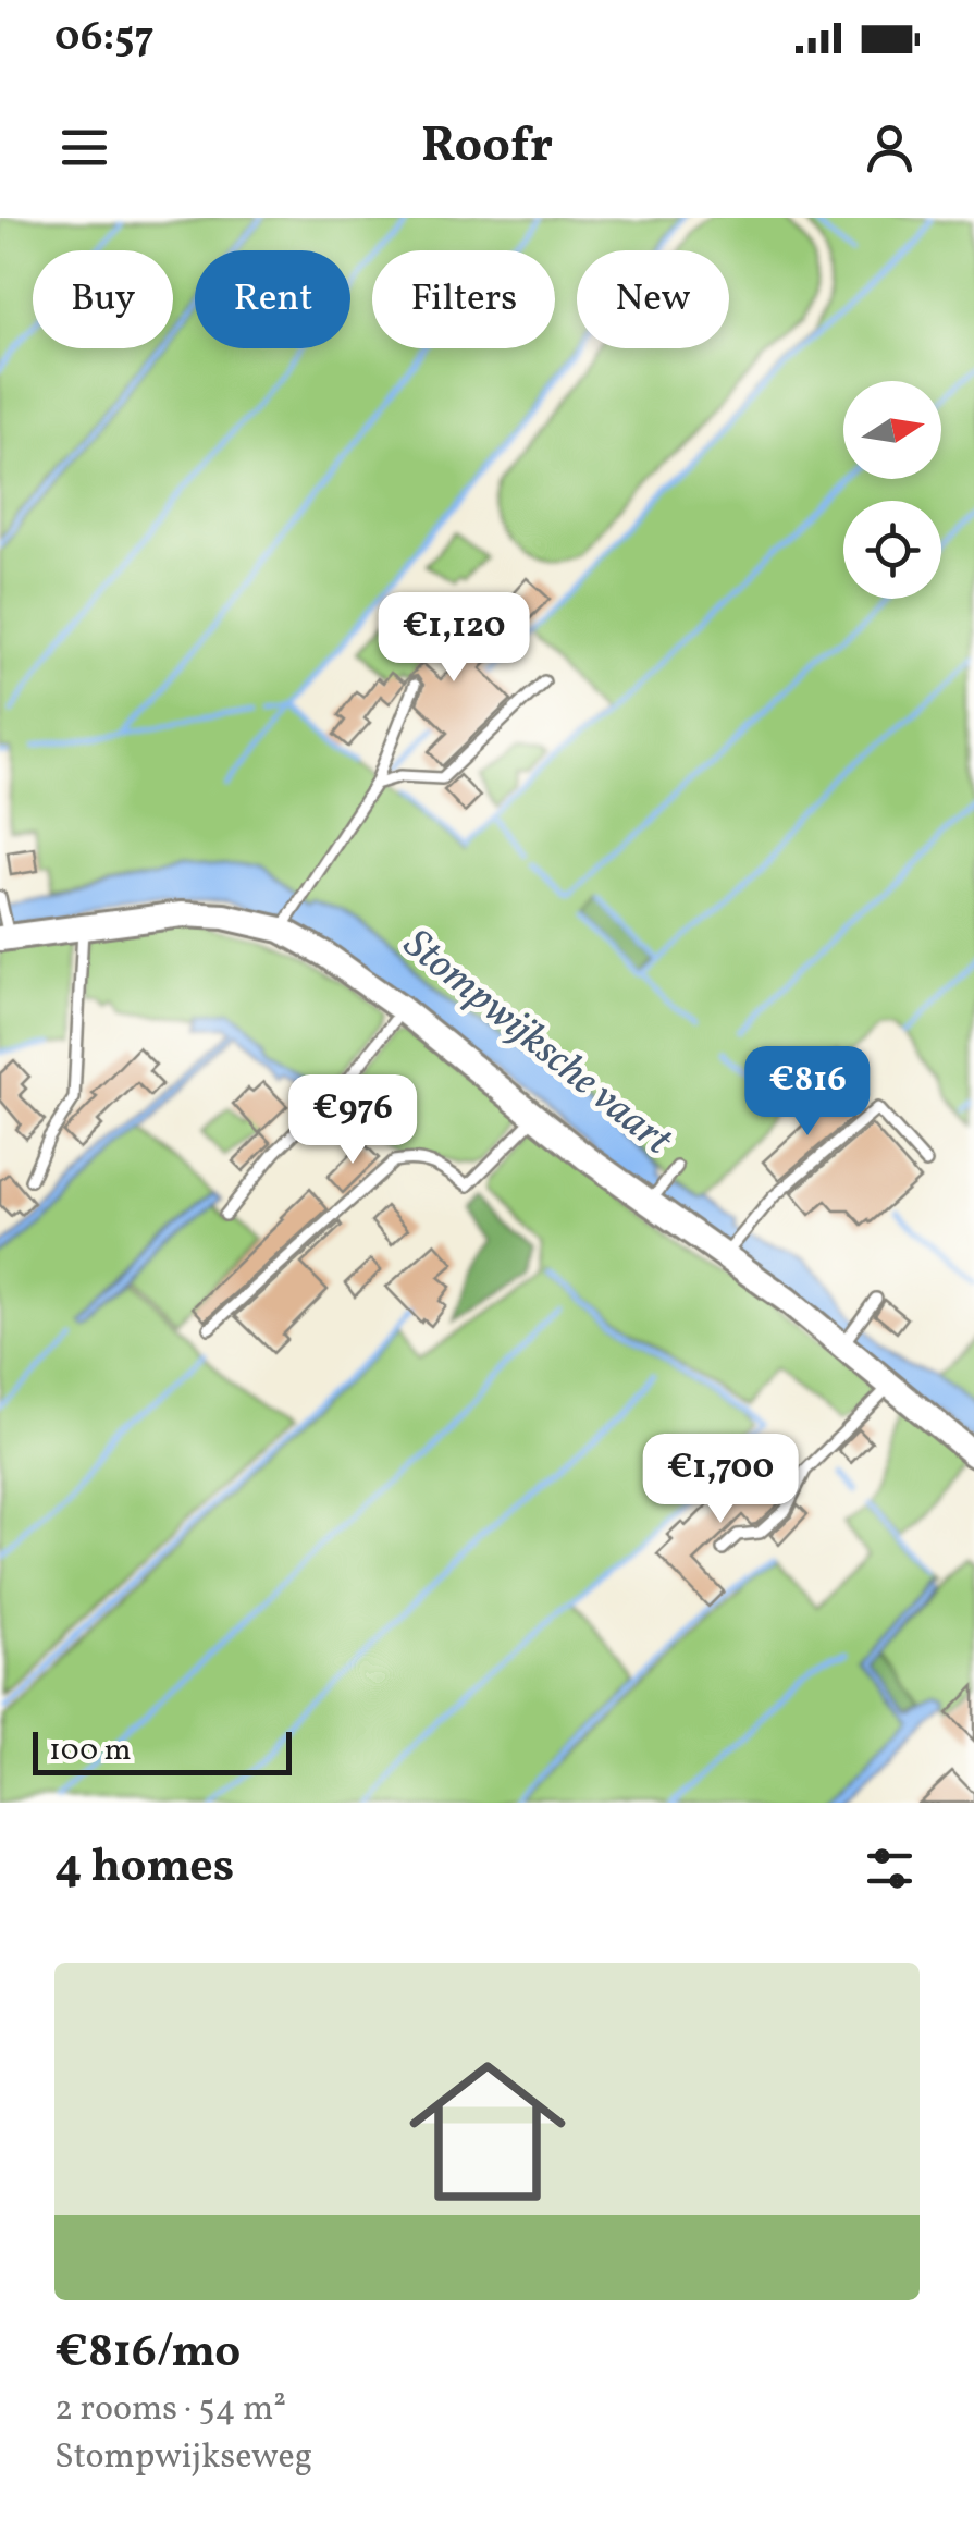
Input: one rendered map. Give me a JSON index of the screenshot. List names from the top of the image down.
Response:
{
  "water": ["Stompwijksche vaart"],
  "scale_bar": "100 m",
  "north": "right",
  "page": {
    "status": "06:57",
    "header": "Roofr",
    "chip": [
      "Buy",
      "Rent",
      "Filters",
      "New"
    ],
    "price": [
      "€1,120",
      "€816",
      "€976",
      "€1,700"
    ],
    "scale": "100 m",
    "heading": "4 homes",
    "list": [
      {
        "name": "€816/mo",
        "note": "2 rooms · 54 m² · Stompwijkseweg"
      }
    ]
  }
}
